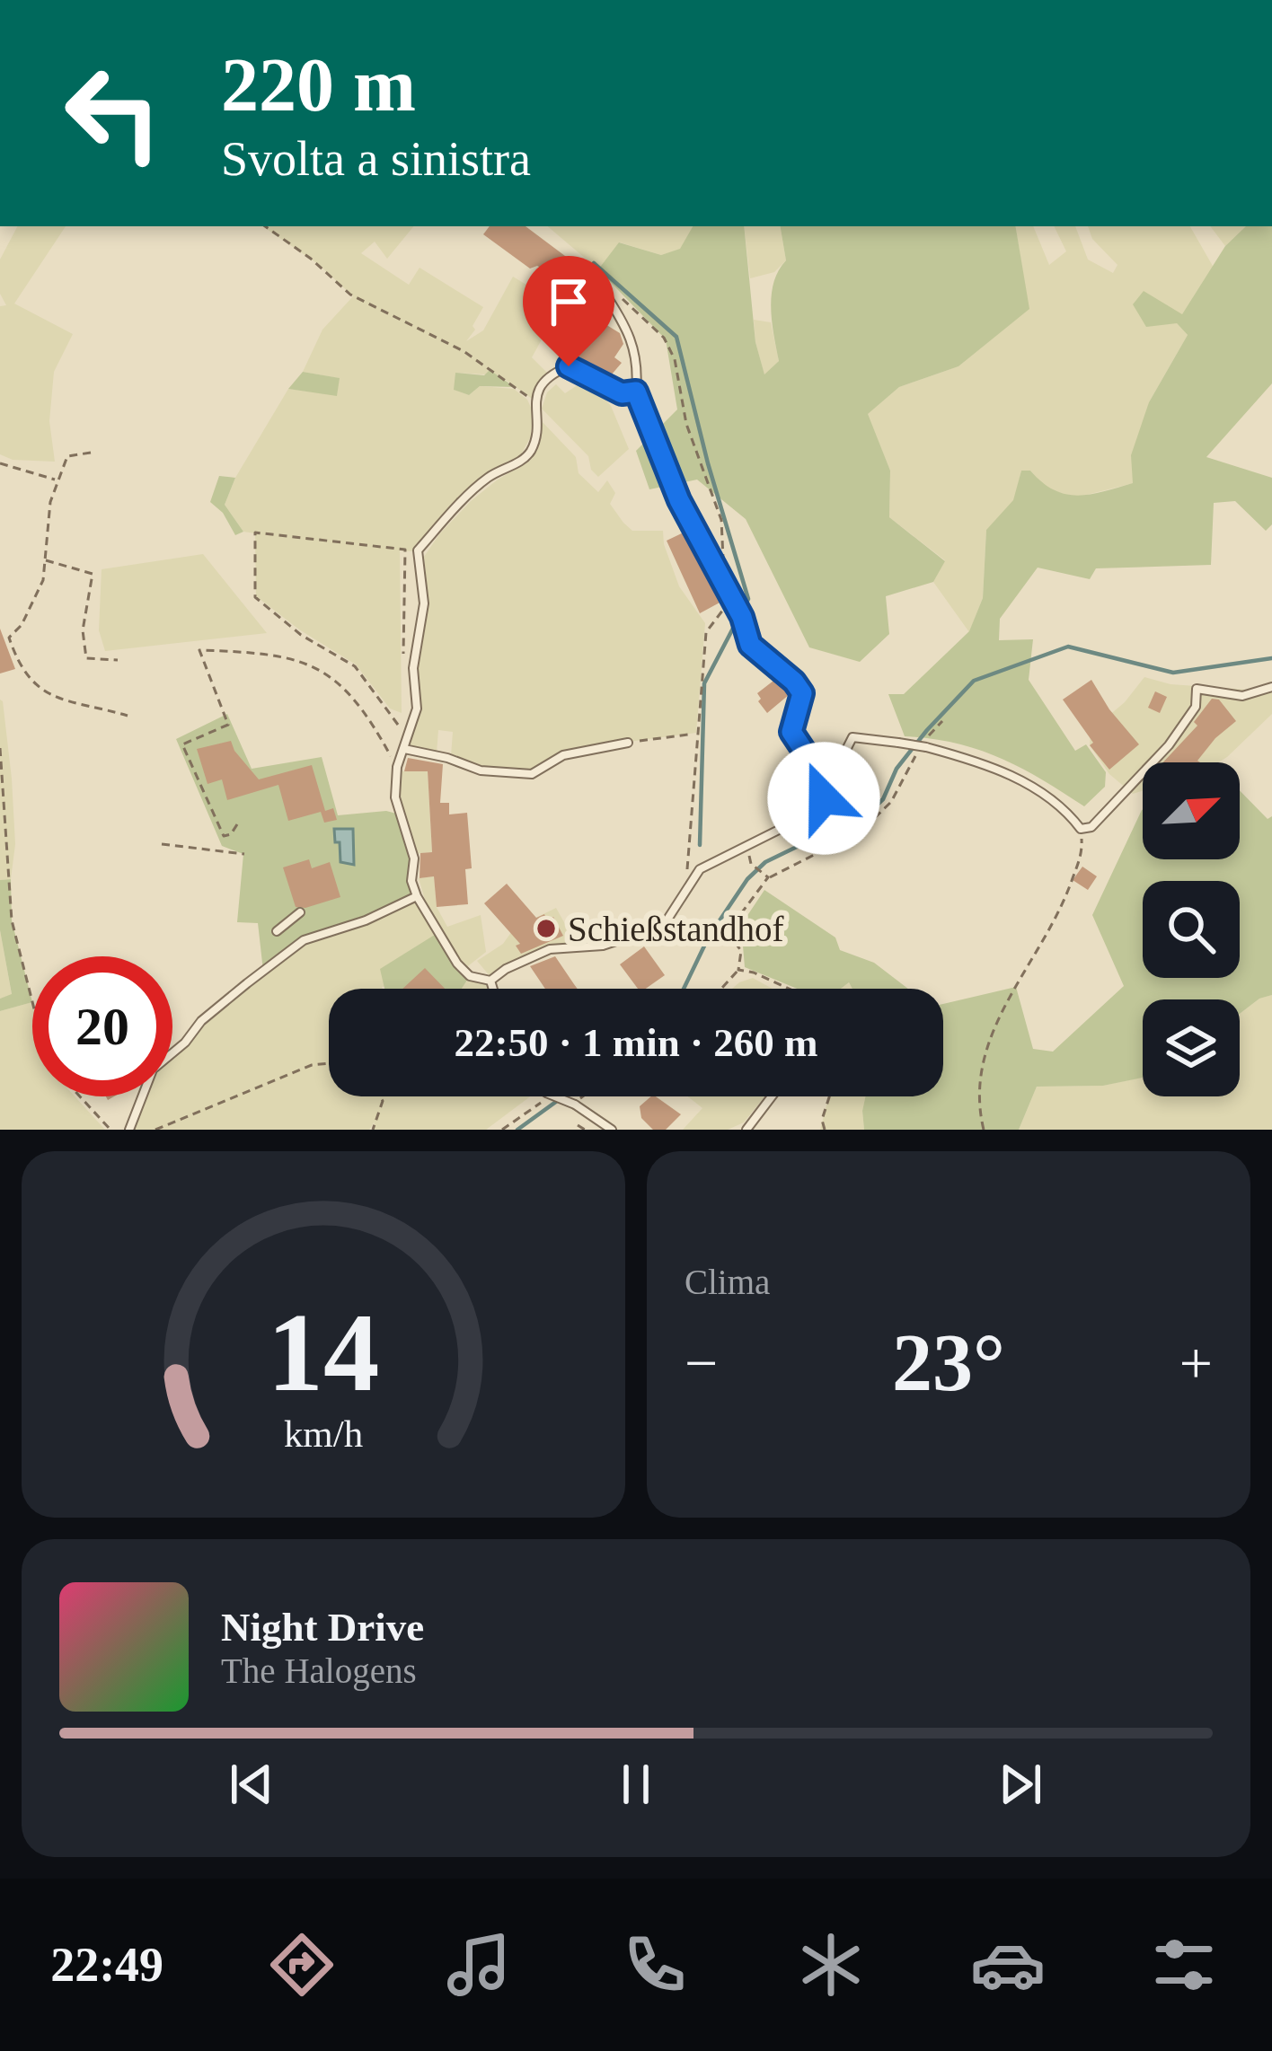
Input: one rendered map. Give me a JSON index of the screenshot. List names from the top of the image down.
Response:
{
  "places": ["Schießstandhof"],
  "north": "top right",
  "page": {
    "turn": ["220 m", "Svolta a sinistra"],
    "limit": "20",
    "trip": "22:50 · 1 min · 260 m",
    "tile": "Clima",
    "heat": ["−", "23°", "+"],
    "song": ["Night Drive", "The Halogens"],
    "tabs": "22:49",
    "gauge": ["14", "km/h"]
  }
}
